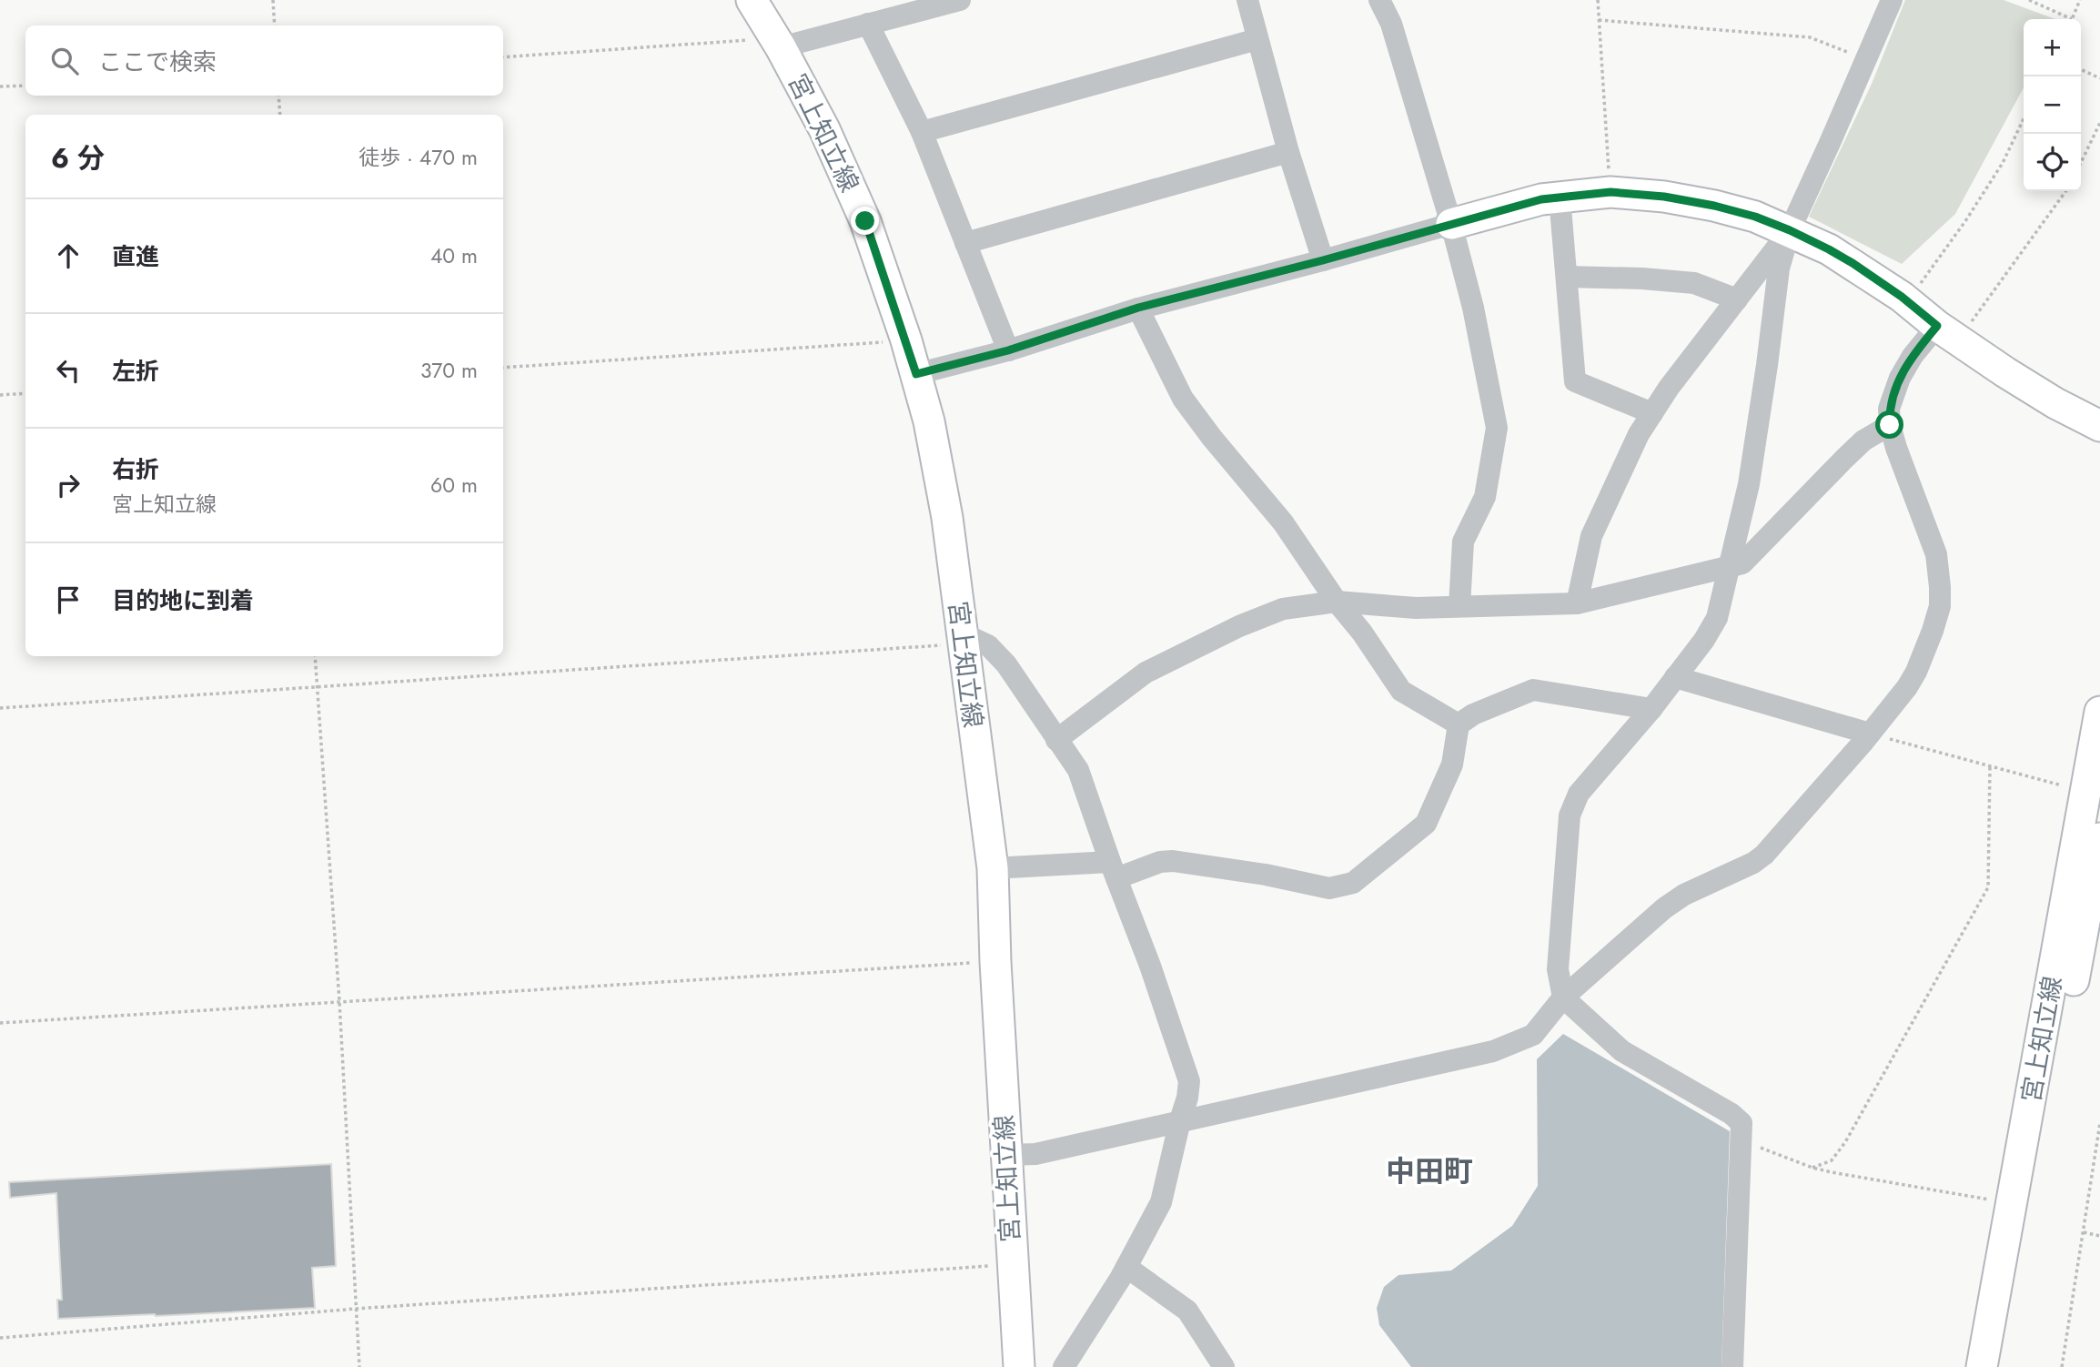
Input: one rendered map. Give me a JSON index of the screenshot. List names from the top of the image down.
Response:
{
  "streets": {
    "main road": ["宮上知立線"]
  },
  "districts": ["中田町"],
  "page": {
    "map_buttons": ["+", "−"],
    "search": "ここで検索",
    "heading": ["6 分", "徒歩 · 470 m"],
    "list": [
      ["直進", "40 m"],
      ["左折", "370 m"],
      ["右折", "宮上知立線", "60 m"],
      "目的地に到着"
    ]
  }
}
